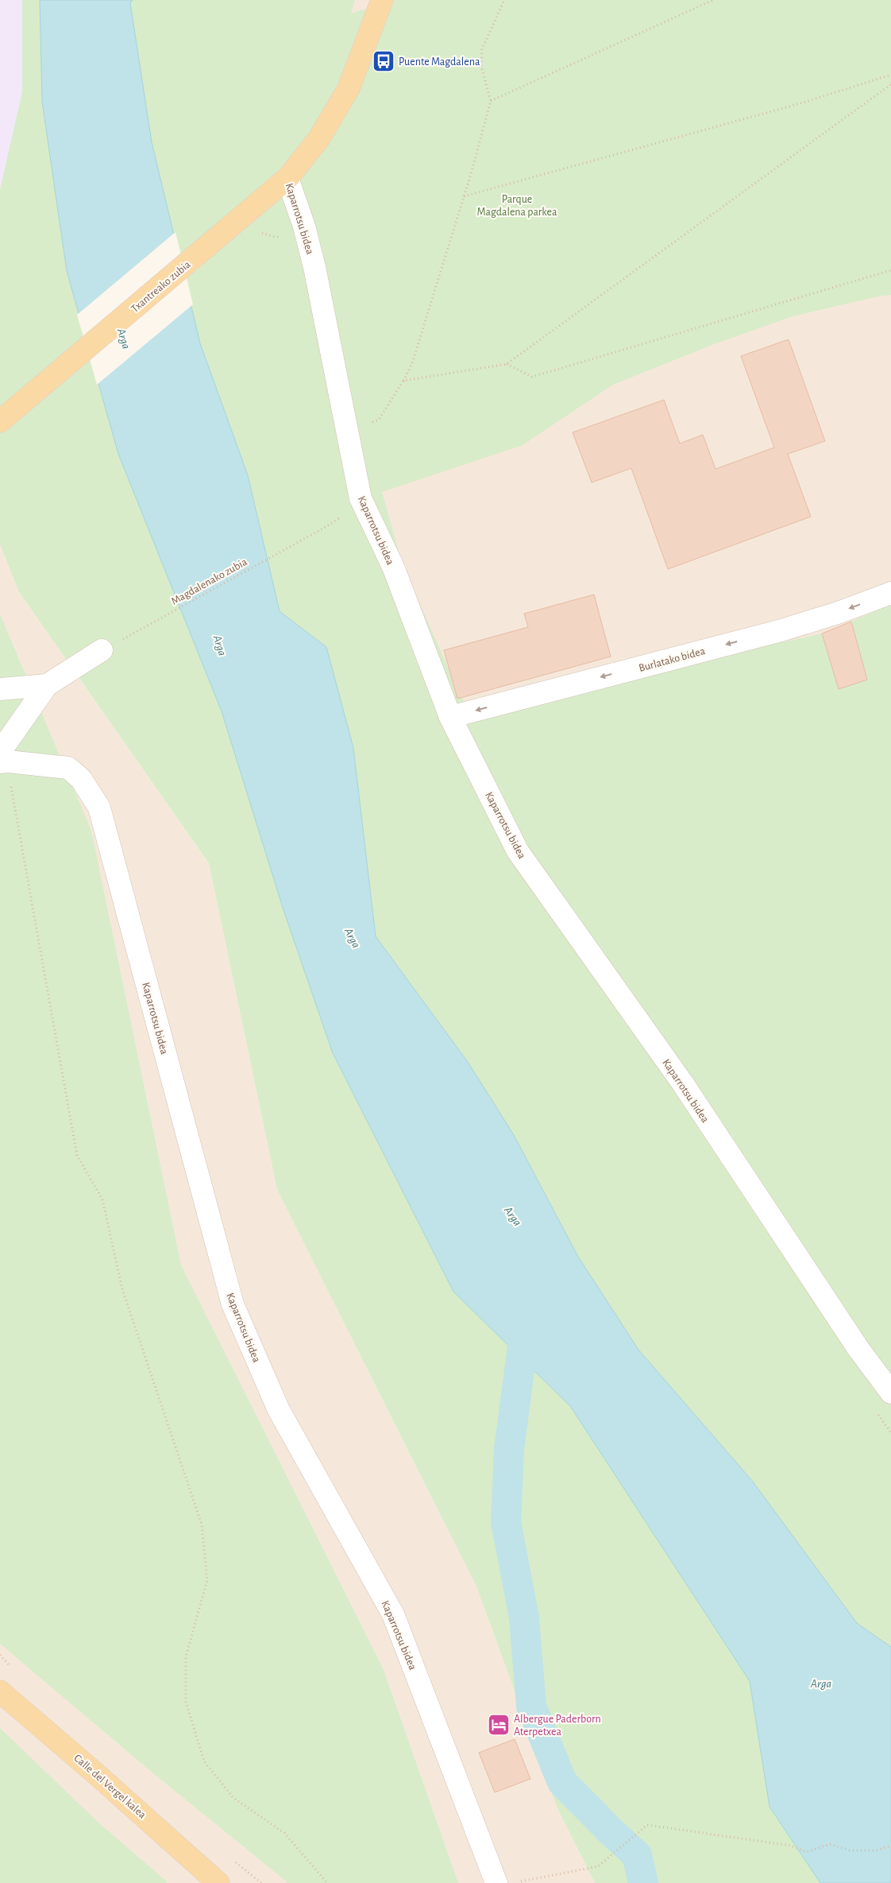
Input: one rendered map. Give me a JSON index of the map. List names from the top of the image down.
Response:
{
  "streets": {
    "main road": ["Txantreako zubia", "Calle del Vergel kalea"],
    "street": ["Kaparrotsu bidea", "Burlatako bidea"],
    "path": ["Magdalenako zubia"]
  },
  "crossings": [
    ["Kaparrotsu bidea", "Txantreako zubia"],
    ["Kaparrotsu bidea", "Burlatako bidea"]
  ],
  "one_way": ["Burlatako bidea"],
  "water": ["Arga"],
  "parks": ["Parque Magdalena parkea"],
  "places": {
    "bus stop": ["Puente Magdalena"],
    "hotel": ["Albergue Paderborn Aterpetxea"]
  }
}
